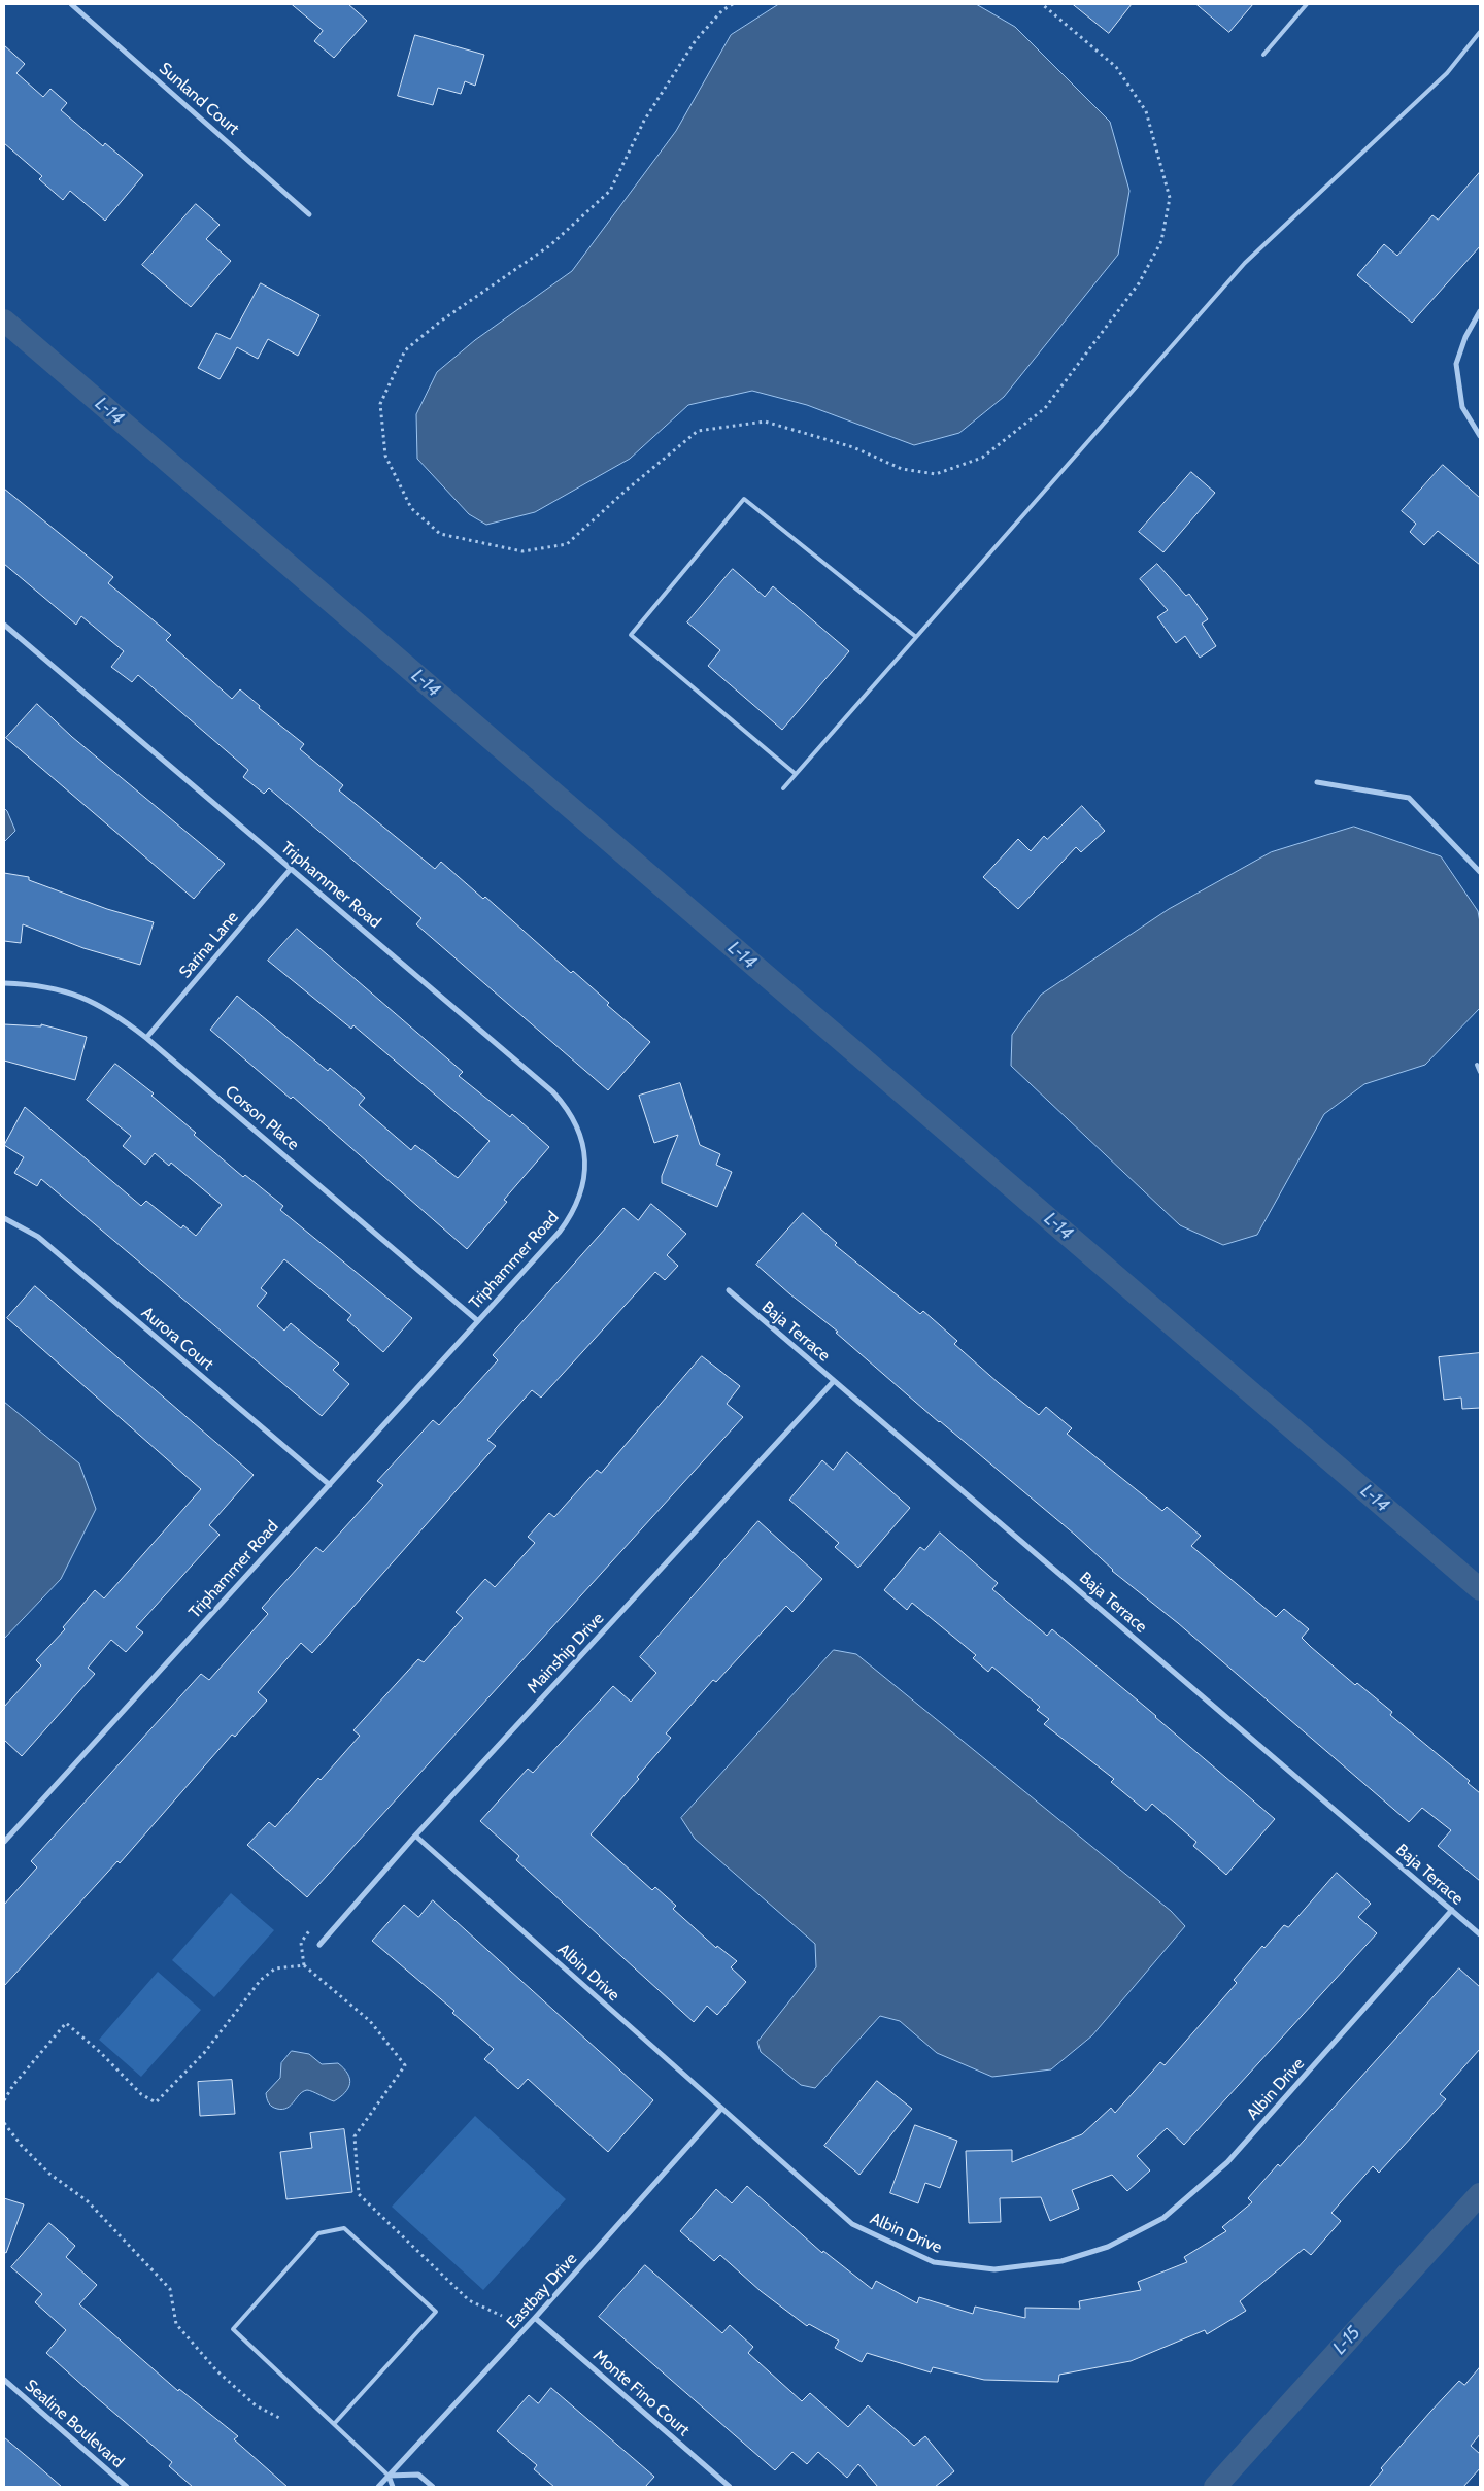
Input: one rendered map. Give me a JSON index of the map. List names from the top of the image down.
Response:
{
  "streets": {
    "street": [
      "Sunland Court",
      "Triphammer Road",
      "Sarina Lane",
      "Corson Place",
      "Baja Terrace",
      "Aurora Court",
      "Mainship Drive",
      "Albin Drive",
      "Eastbay Drive",
      "Monte Fino Court",
      "Sealine Boulevard"
    ]
  },
  "crossings": [
    ["Triphammer Road", "Sarina Lane"],
    ["Triphammer Road", "Corson Place"],
    ["Triphammer Road", "Aurora Court"],
    ["Sarina Lane", "Corson Place"],
    ["Baja Terrace", "Mainship Drive"],
    ["Baja Terrace", "Albin Drive"],
    ["Mainship Drive", "Albin Drive"],
    ["Albin Drive", "Eastbay Drive"],
    ["Eastbay Drive", "Monte Fino Court"]
  ],
  "water": ["L-14", "L-15"]
}
